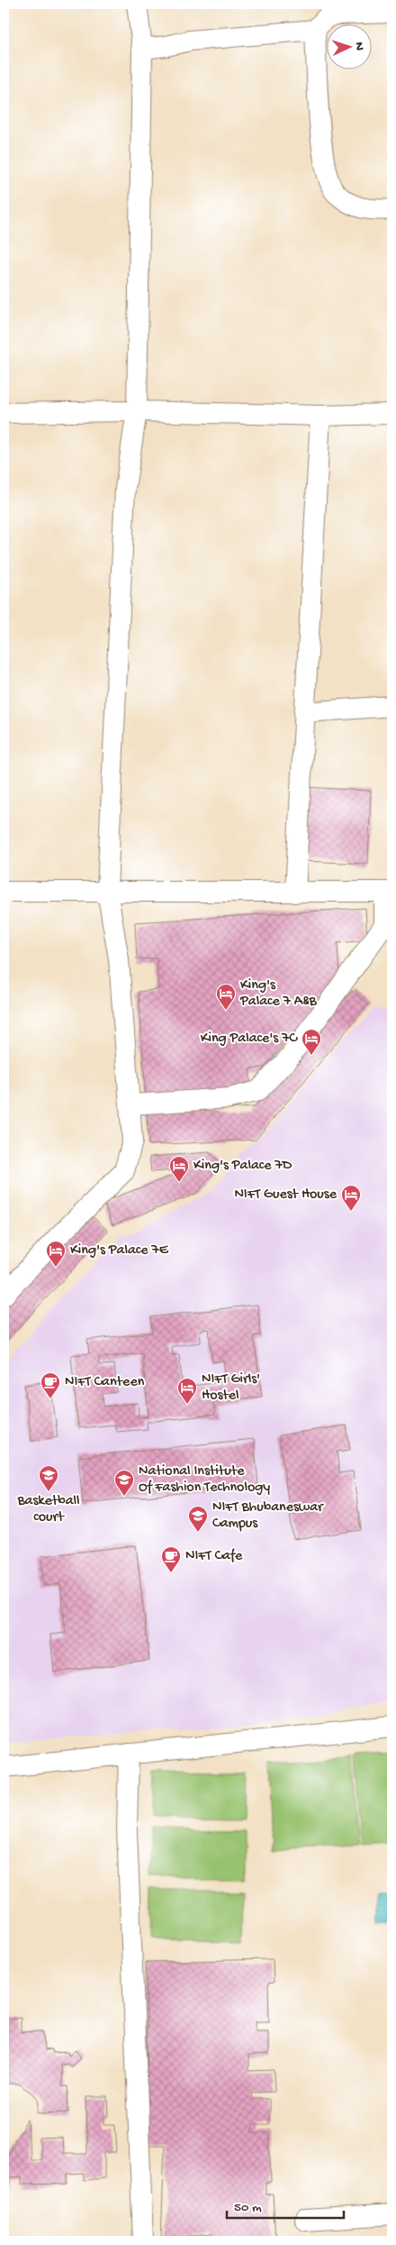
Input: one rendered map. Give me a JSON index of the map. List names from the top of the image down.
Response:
{
  "places": {
    "hotel": [
      "King's Palace 7 A&B",
      "King Palace's 7C",
      "King's Palace 7D",
      "NIFT Guest House",
      "King's Palace 7E",
      "NIFT Girls' Hostel"
    ],
    "cafe": ["NIFT Canteen", "NIFT Cafe"],
    "school or university": ["Basketball court", "National Institute Of Fashion Technology", "NIFT Bhubaneswar Campus"]
  },
  "scale_bar": "50 m",
  "north": "right"
}
